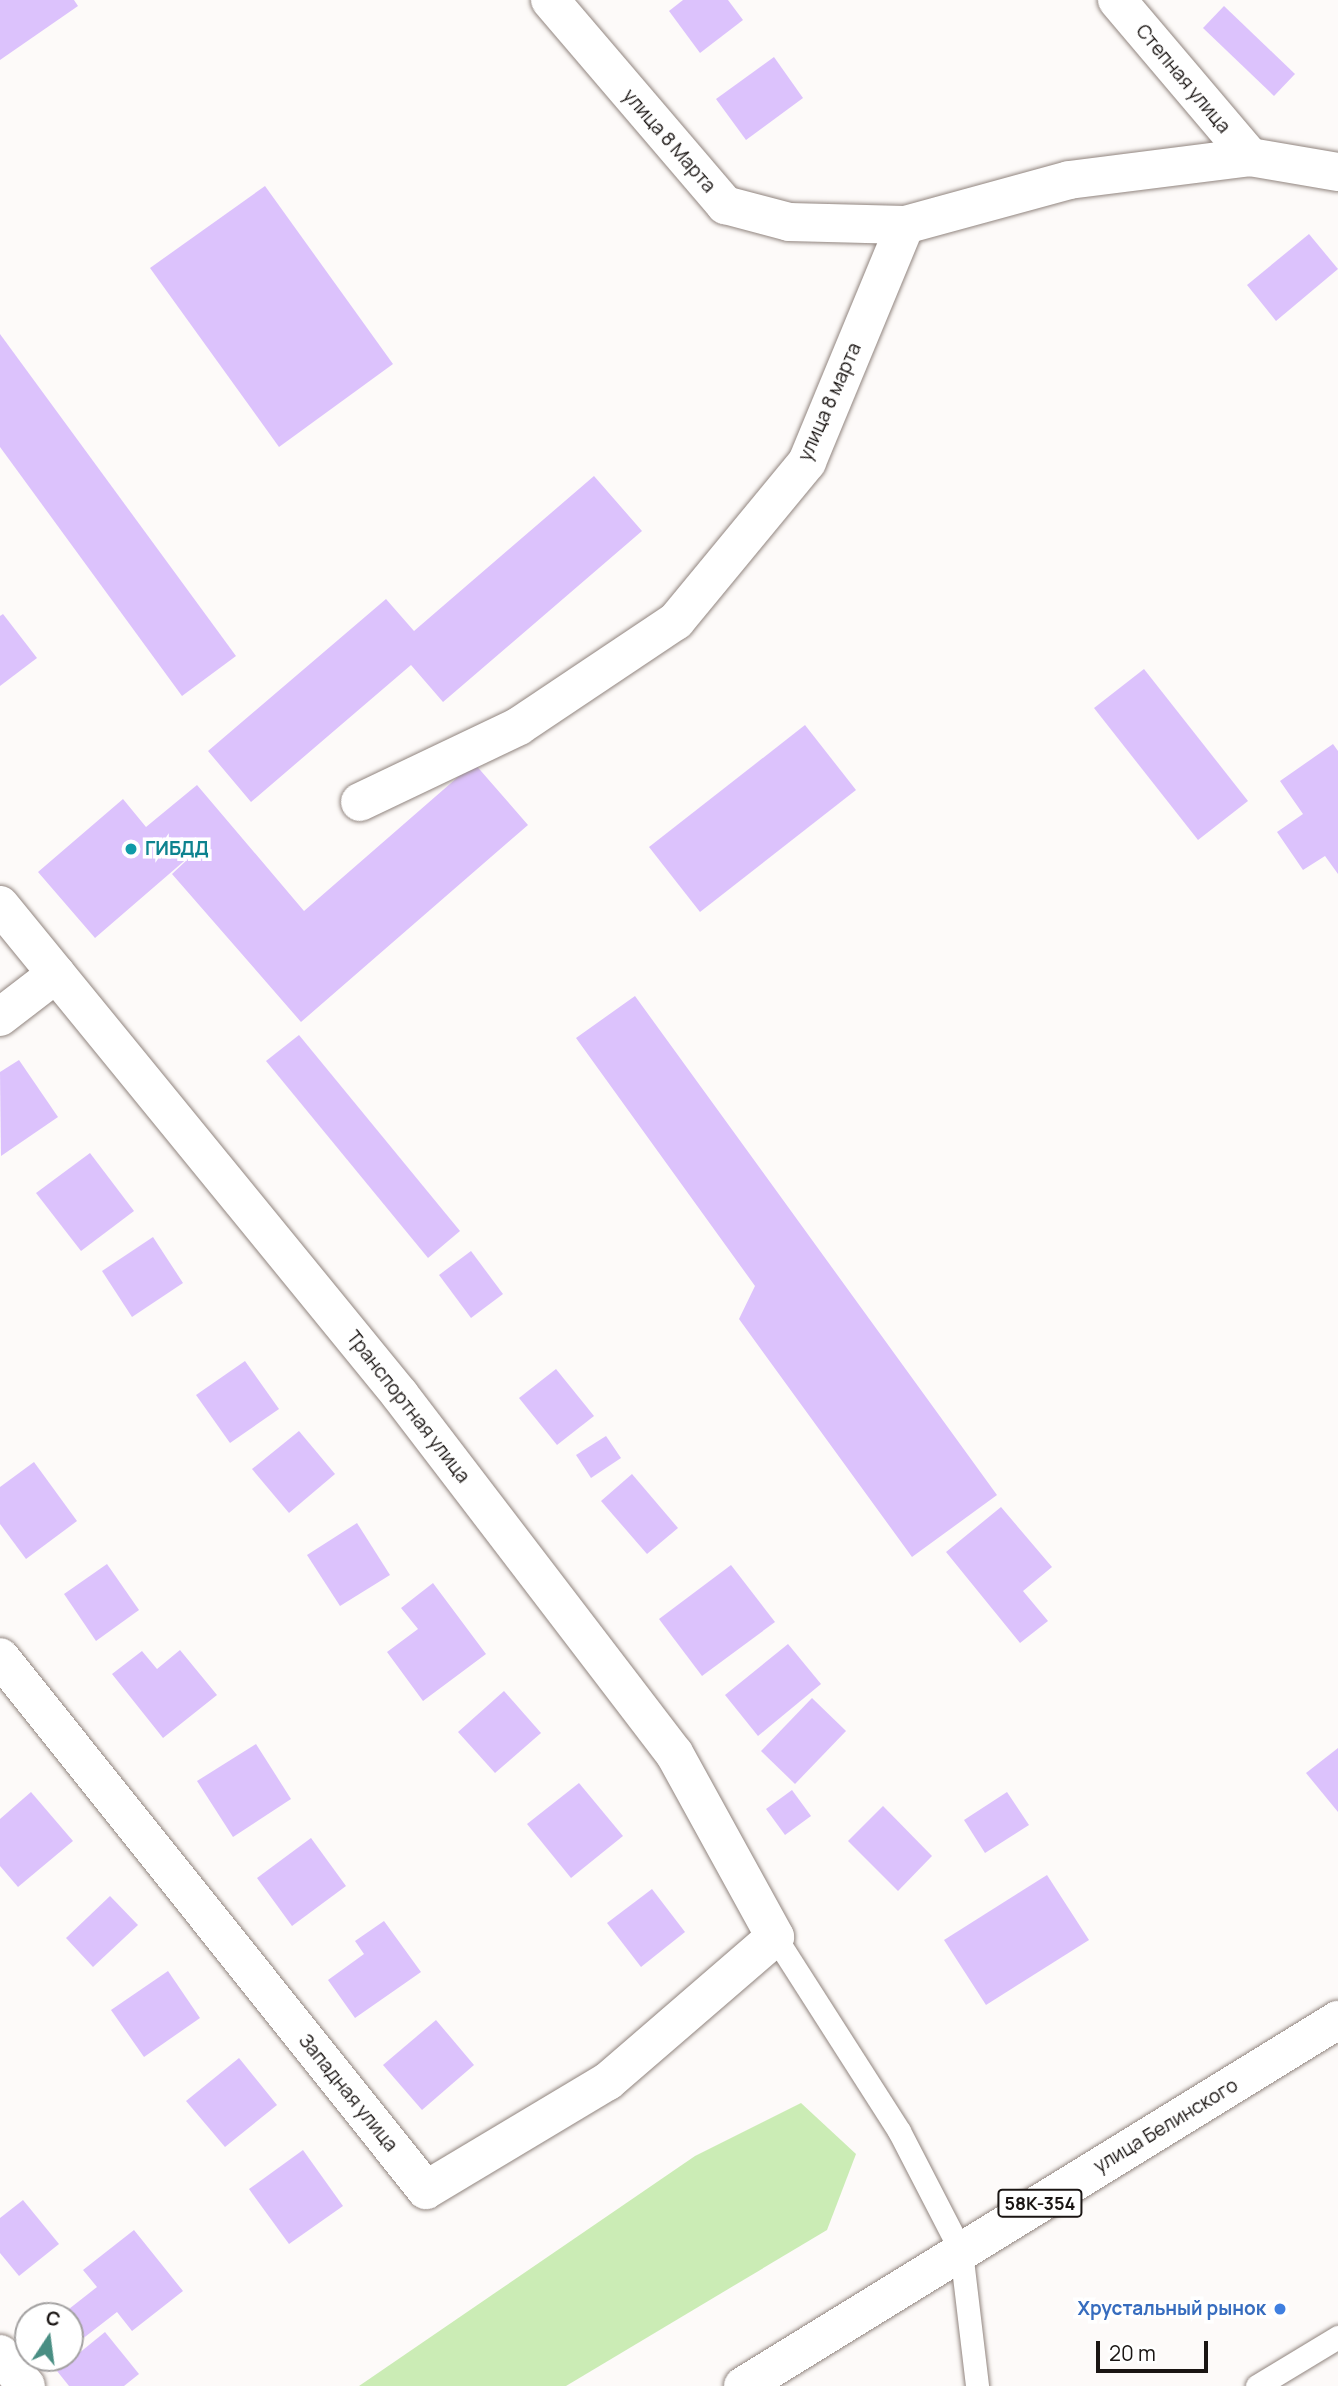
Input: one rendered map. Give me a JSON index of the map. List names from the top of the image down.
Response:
{
  "streets": {
    "street": [
      "Степная улица",
      "улица 8 Марта",
      "улица 8 марта",
      "Транспортная улица",
      "Западная улица",
      "улица Белинского",
      "58К-354"
    ]
  },
  "crossings": [
    ["улица 8 Марта", "улица 8 марта"],
    ["Транспортная улица", "Западная улица"]
  ],
  "places": ["ГИБДД", "Хрустальный рынок"],
  "scale_bar": "20 m",
  "north": "top"
}
